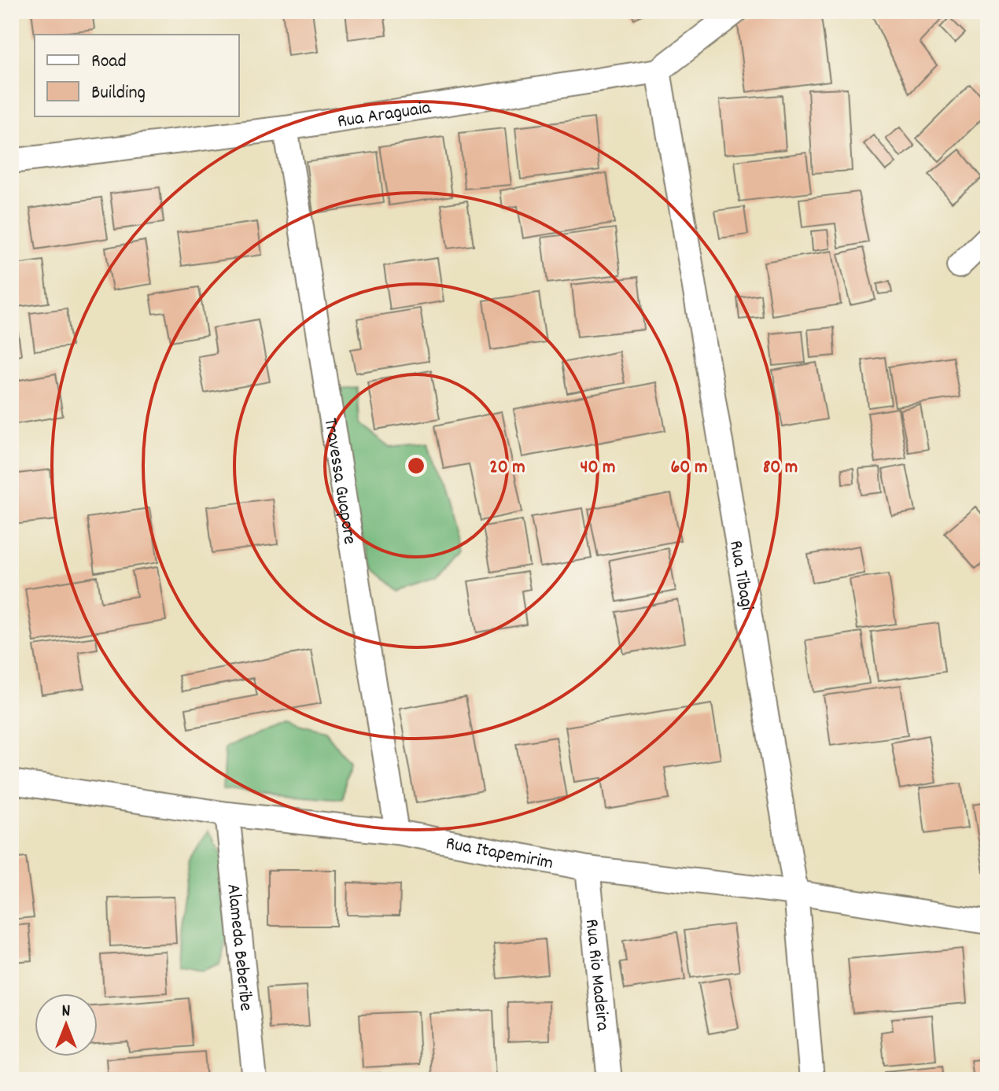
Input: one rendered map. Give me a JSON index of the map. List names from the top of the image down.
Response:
{
  "streets": {
    "street": [
      "Rua Araguaia",
      "Travessa Guapore",
      "Rua Tibagi",
      "Rua Itapemirim",
      "Alameda Beberibe",
      "Rua Rio Madeira"
    ]
  },
  "crossings": [
    ["Rua Araguaia", "Travessa Guapore"],
    ["Rua Araguaia", "Rua Tibagi"],
    ["Travessa Guapore", "Rua Itapemirim"],
    ["Rua Tibagi", "Rua Itapemirim"],
    ["Rua Itapemirim", "Alameda Beberibe"],
    ["Rua Itapemirim", "Rua Rio Madeira"]
  ],
  "legend": ["Road", "Building"],
  "north": "top",
  "rings": [
    "20 m",
    "40 m",
    "60 m",
    "80 m"
  ]
}
